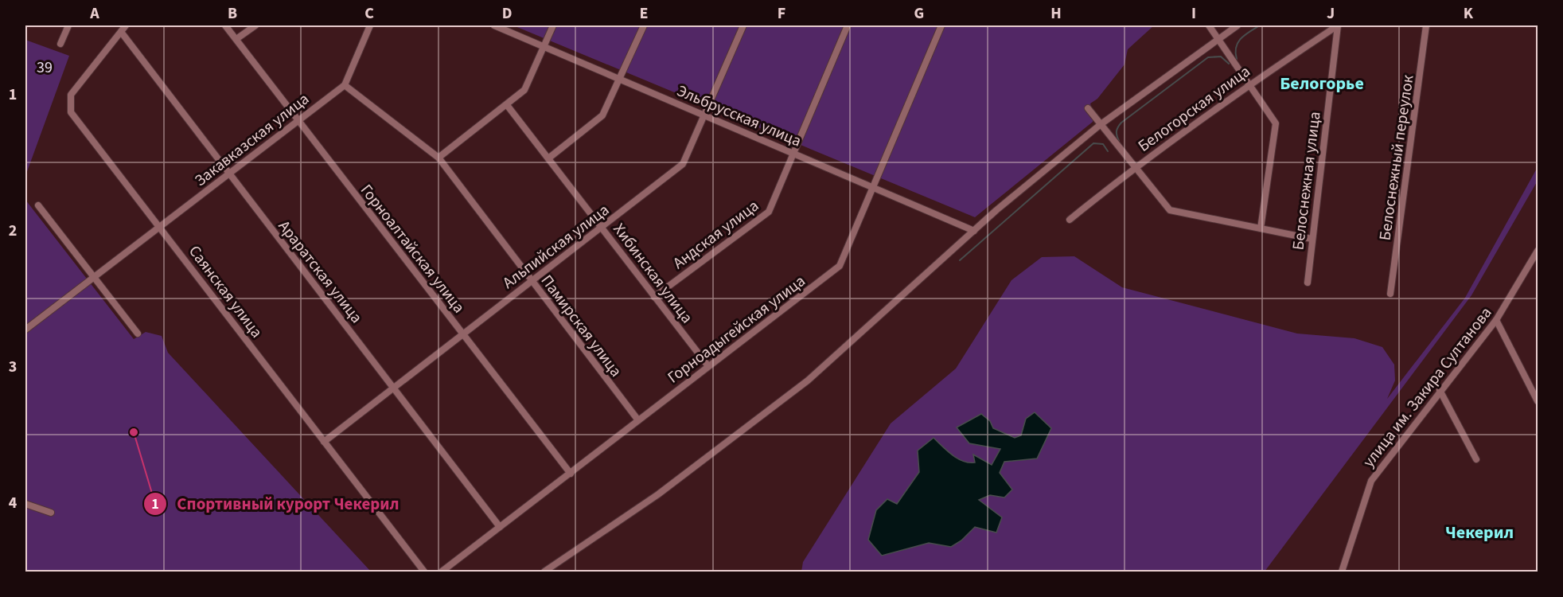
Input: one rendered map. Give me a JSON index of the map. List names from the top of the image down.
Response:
{
  "streets": {
    "street": [
      "Белогорская улица",
      "Эльбрусская улица",
      "Закавказская улица",
      "Белоснежный переулок",
      "Белоснежная улица",
      "Андская улица",
      "Альпийская улица",
      "Горноалтайская улица",
      "Араратская улица",
      "Хибинская улица",
      "Саянская улица",
      "Памирская улица",
      "Горноадыгейская улица",
      "улица им. Закира Султанова"
    ]
  },
  "crossings": [
    ["Белогорская улица", "Белоснежная улица"],
    ["Эльбрусская улица", "Андская улица"],
    ["Эльбрусская улица", "Альпийская улица"],
    ["Эльбрусская улица", "Горноадыгейская улица"],
    ["Закавказская улица", "Горноалтайская улица"],
    ["Закавказская улица", "Араратская улица"],
    ["Закавказская улица", "Саянская улица"],
    ["Закавказская улица", "Памирская улица"],
    ["Андская улица", "Хибинская улица"],
    ["Альпийская улица", "Горноалтайская улица"],
    ["Альпийская улица", "Араратская улица"],
    ["Альпийская улица", "Хибинская улица"],
    ["Альпийская улица", "Саянская улица"],
    ["Альпийская улица", "Памирская улица"],
    ["Горноалтайская улица", "Горноадыгейская улица"],
    ["Араратская улица", "Саянская улица"],
    ["Араратская улица", "Горноадыгейская улица"],
    ["Хибинская улица", "Горноадыгейская улица"],
    ["Памирская улица", "Горноадыгейская улица"]
  ],
  "districts": ["Белогорье", "Чекерил"],
  "parks": ["39"],
  "places": ["Спортивный курорт Чекерил"],
  "grid": {
    "columns": [
      "A",
      "B",
      "C",
      "D",
      "E",
      "F",
      "G",
      "H",
      "I",
      "J",
      "K"
    ],
    "rows": [
      "1",
      "2",
      "3",
      "4"
    ]
  }
}
